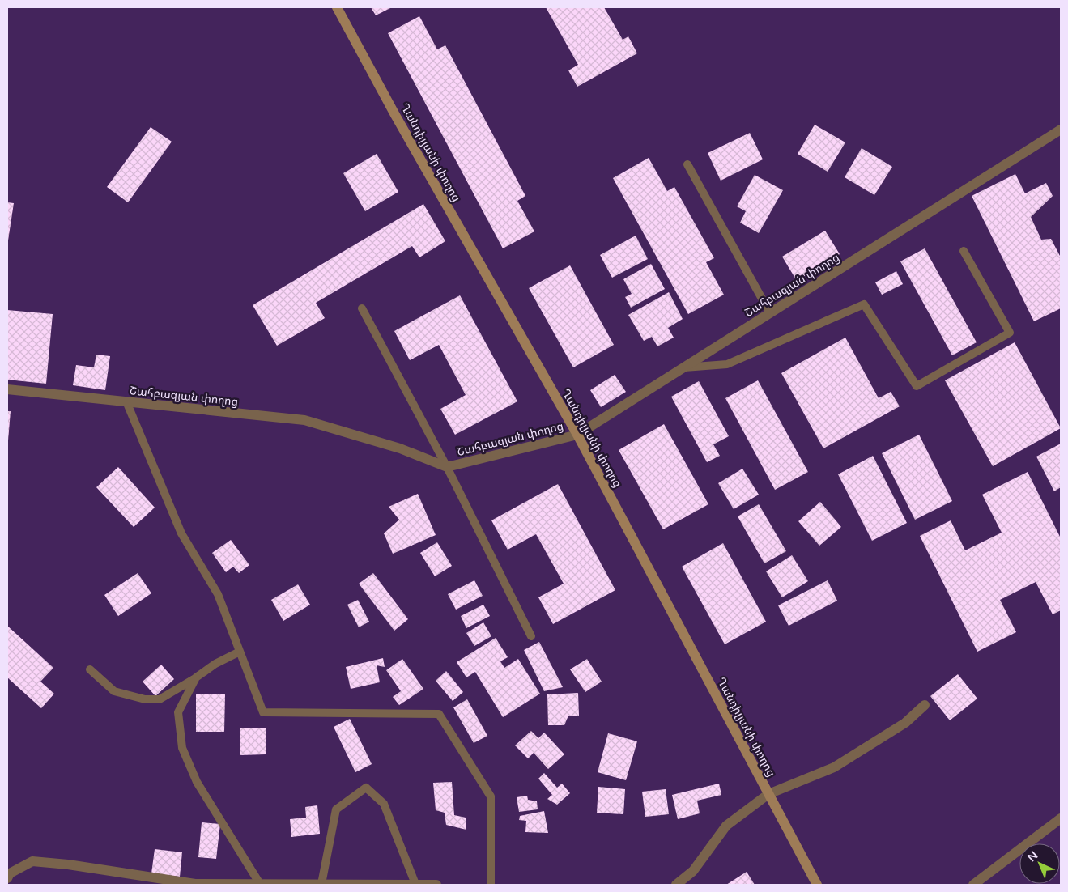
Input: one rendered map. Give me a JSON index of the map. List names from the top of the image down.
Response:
{
  "streets": {
    "main road": ["Ղանդիլյանի փողոց"],
    "street": ["Շահբազյան փողոց"]
  },
  "crossings": [
    ["Ղանդիլյանի փողոց", "Շահբազյան փողոց"]
  ],
  "north": "top left"
}
